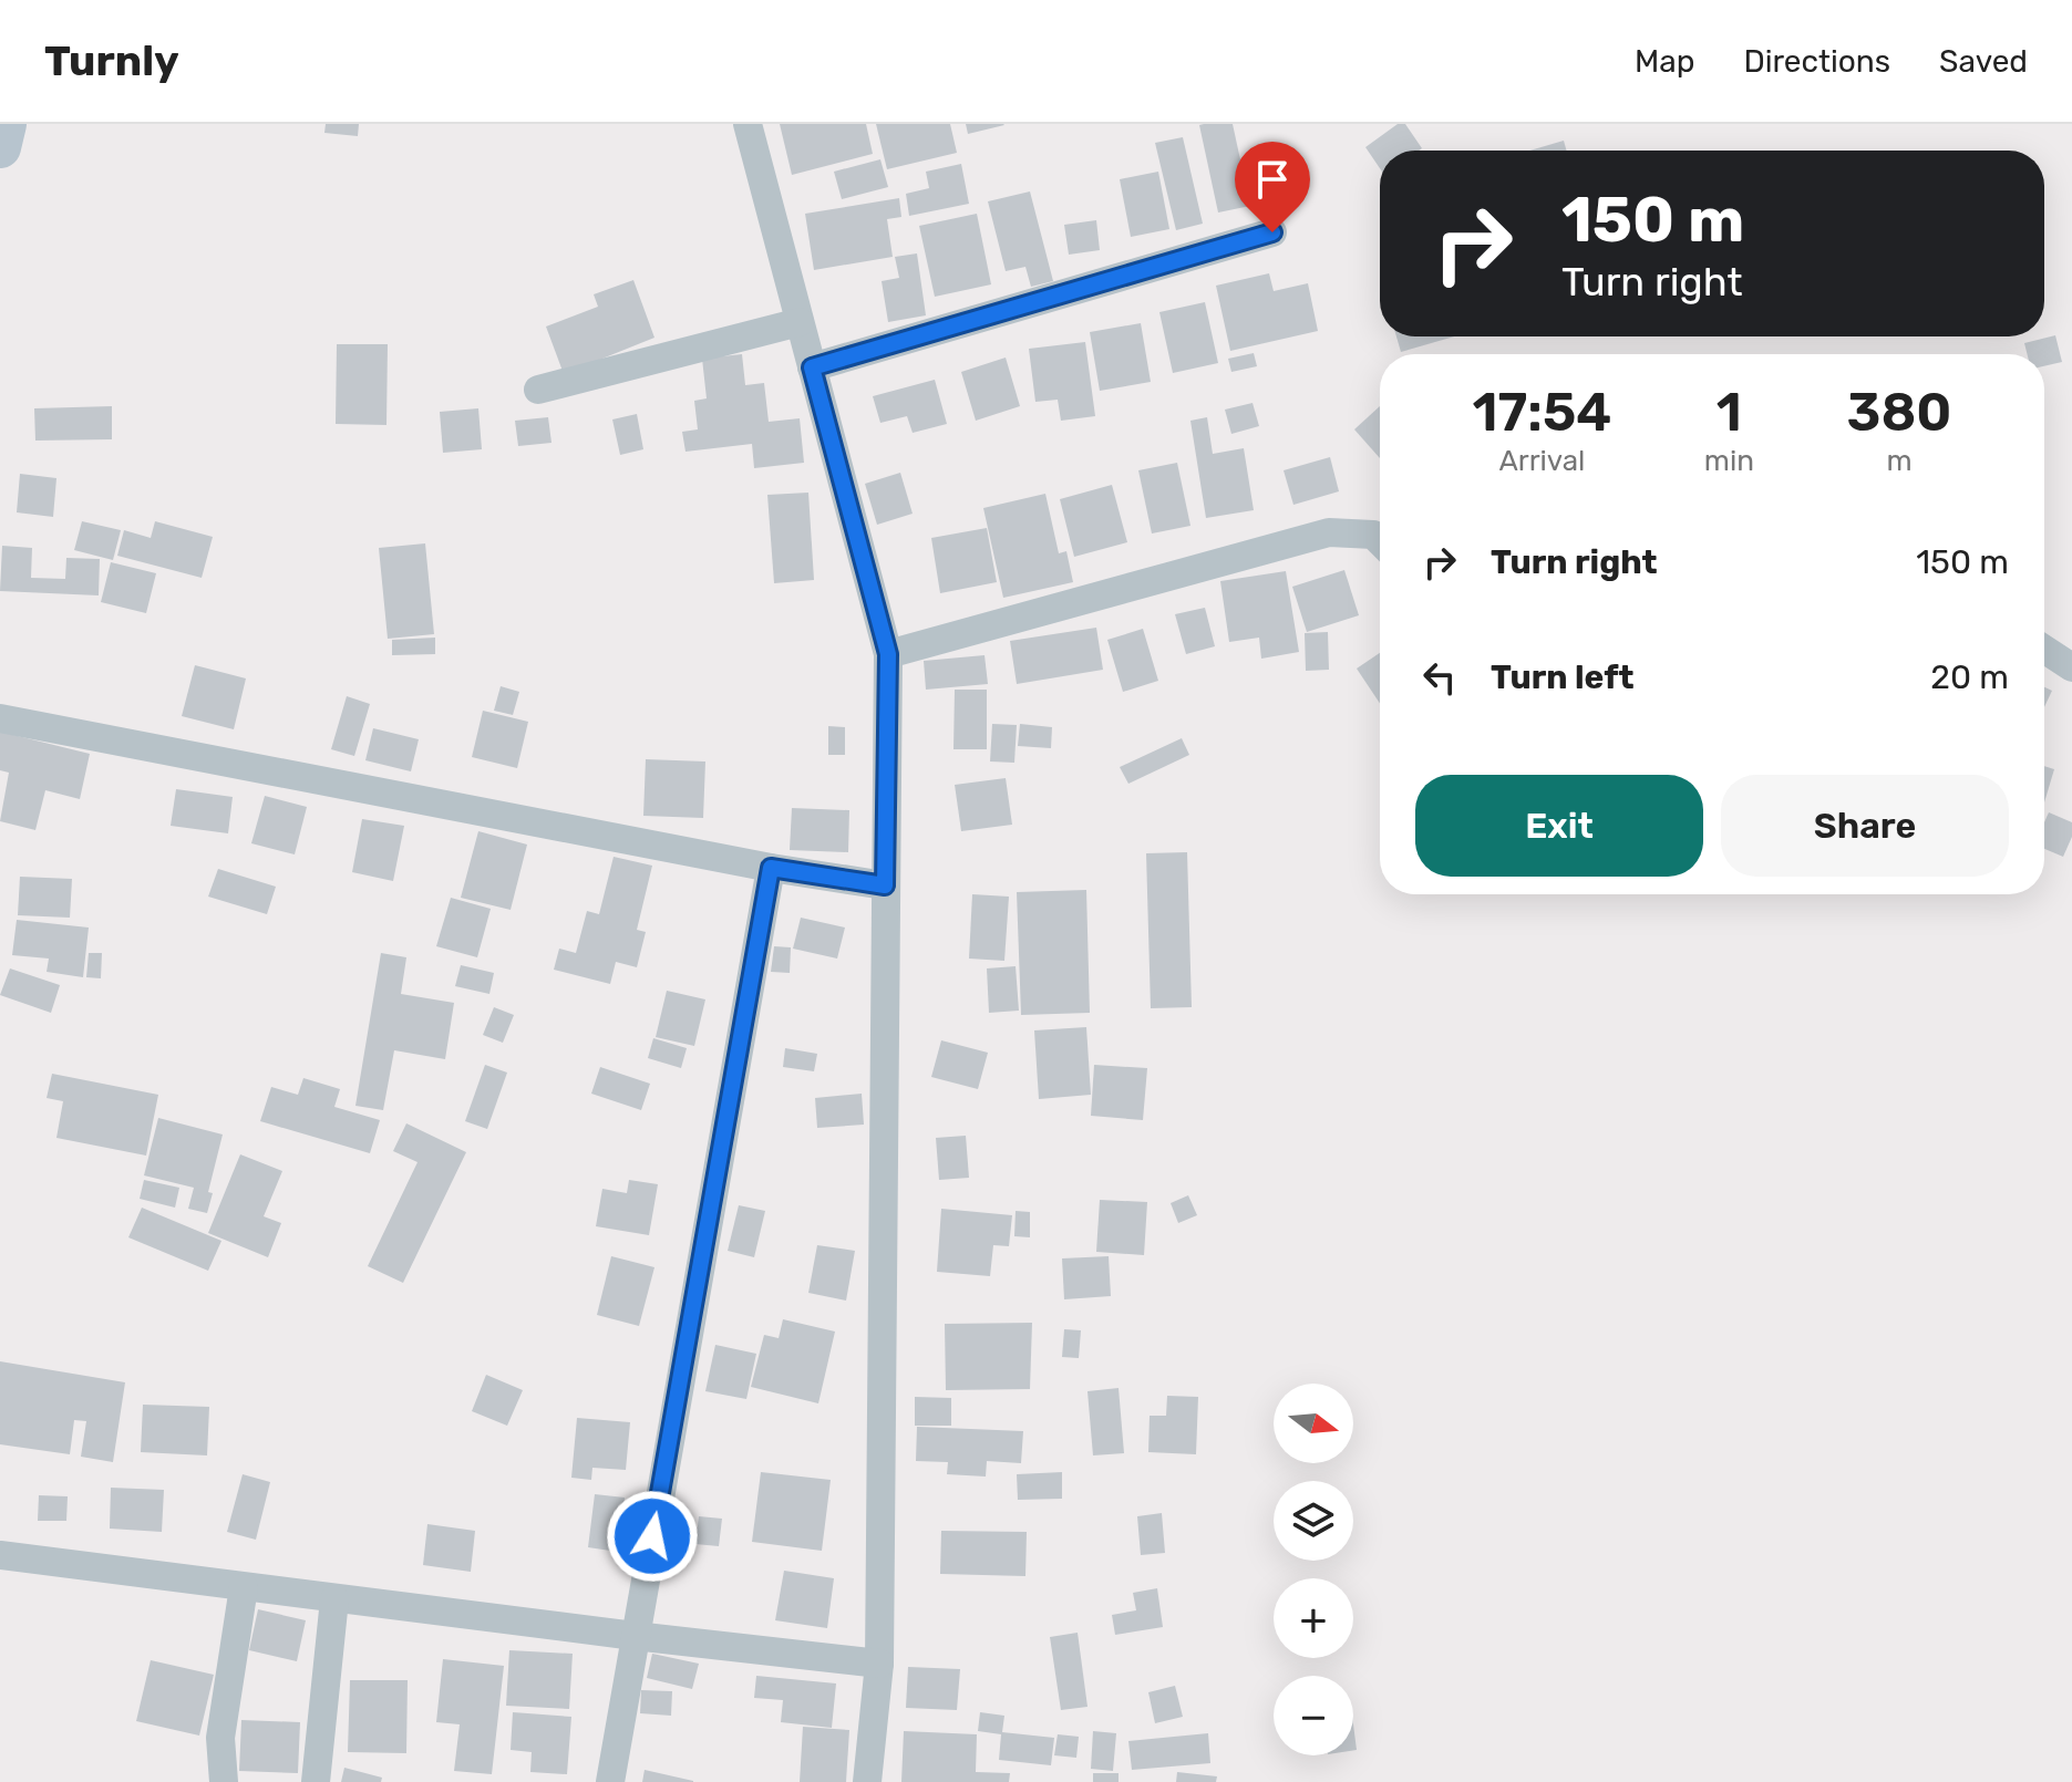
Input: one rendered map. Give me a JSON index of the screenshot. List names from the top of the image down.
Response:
{
  "north": "right",
  "page": {
    "header": "Turnly",
    "nav": ["Map", "Directions", "Saved"],
    "turn": ["150 m", "Turn right"],
    "eta": [
      "17:54",
      "Arrival",
      "1",
      "min",
      "380",
      "m"
    ],
    "list": [
      {
        "name": "Turn right",
        "value": "150 m"
      },
      {
        "name": "Turn left",
        "value": "20 m"
      }
    ],
    "buttons": ["Exit", "Share"],
    "map_buttons": ["+", "−"]
  }
}
